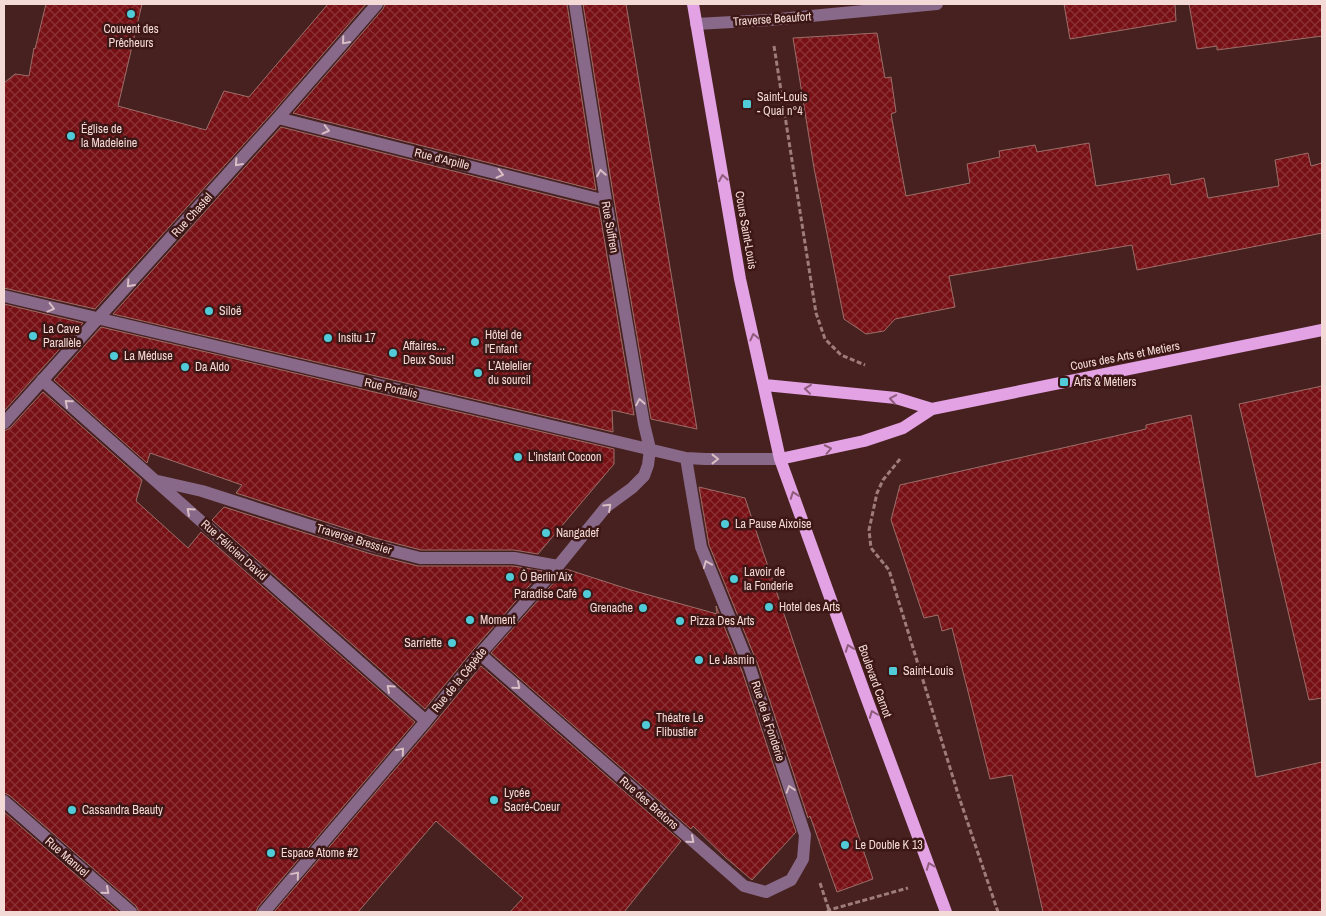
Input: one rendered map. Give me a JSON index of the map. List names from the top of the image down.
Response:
{
  "streets": {
    "main road": ["Cours Saint-Louis", "Cours des Arts et Metiers", "Boulevard Carnot"],
    "street": [
      "Traverse Beaufort",
      "Rue d'Arpille",
      "Rue Chastel",
      "Rue Suffren",
      "Rue Portalis",
      "Traverse Bressier",
      "Rue Félicien David",
      "Rue de la Cépède",
      "Rue de la Fonderie",
      "Rue des Bretons",
      "Rue Manuel"
    ]
  },
  "crossings": [
    ["Traverse Beaufort", "Cours Saint-Louis"],
    ["Rue d'Arpille", "Rue Chastel"],
    ["Rue d'Arpille", "Rue Suffren"],
    ["Rue Chastel", "Rue Portalis"],
    ["Rue Chastel", "Rue Félicien David"],
    ["Rue Suffren", "Rue Portalis"],
    ["Rue Suffren", "Rue de la Cépède"],
    ["Cours Saint-Louis", "Cours des Arts et Metiers"],
    ["Cours Saint-Louis", "Rue Portalis"],
    ["Cours Saint-Louis", "Boulevard Carnot"],
    ["Cours des Arts et Metiers", "Rue Portalis"],
    ["Cours des Arts et Metiers", "Boulevard Carnot"],
    ["Rue Portalis", "Rue de la Cépède"],
    ["Rue Portalis", "Boulevard Carnot"],
    ["Rue Portalis", "Rue de la Fonderie"],
    ["Traverse Bressier", "Rue Félicien David"],
    ["Traverse Bressier", "Rue de la Cépède"],
    ["Rue Félicien David", "Rue de la Cépède"],
    ["Rue de la Cépède", "Rue des Bretons"],
    ["Rue de la Fonderie", "Rue des Bretons"]
  ],
  "one_way": [
    "Rue d'Arpille",
    "Rue Chastel",
    "Rue Suffren",
    "Cours Saint-Louis",
    "Rue Félicien David",
    "Rue de la Cépède",
    "Boulevard Carnot",
    "Rue de la Fonderie",
    "Rue des Bretons",
    "Rue Manuel"
  ],
  "places": {
    "other": [
      "Couvent des Prêcheurs",
      "Église de la Madeleine",
      "Siloë",
      "La Cave Parallèle",
      "Insitu 17",
      "Hôtel de l'Enfant",
      "Affaires... Deux Sous!",
      "La Méduse",
      "Da Aldo",
      "L’Atelelier du sourcil",
      "L'instant Cocoon",
      "La Pause Aixoise",
      "Nangadef",
      "Ô Berlin’Aix",
      "Lavoir de la Fonderie",
      "Paradise Café",
      "Hotel des Arts",
      "Grenache",
      "Moment",
      "Pizza Des Arts",
      "Sarriette",
      "Le Jasmin",
      "Théatre Le Flibustier",
      "Lycée Sacré-Coeur",
      "Cassandra Beauty",
      "Le Double K 13",
      "Espace Atome #2"
    ],
    "transit": ["Saint-Louis - Quai n°4", "Arts & Métiers", "Saint-Louis"]
  }
}
